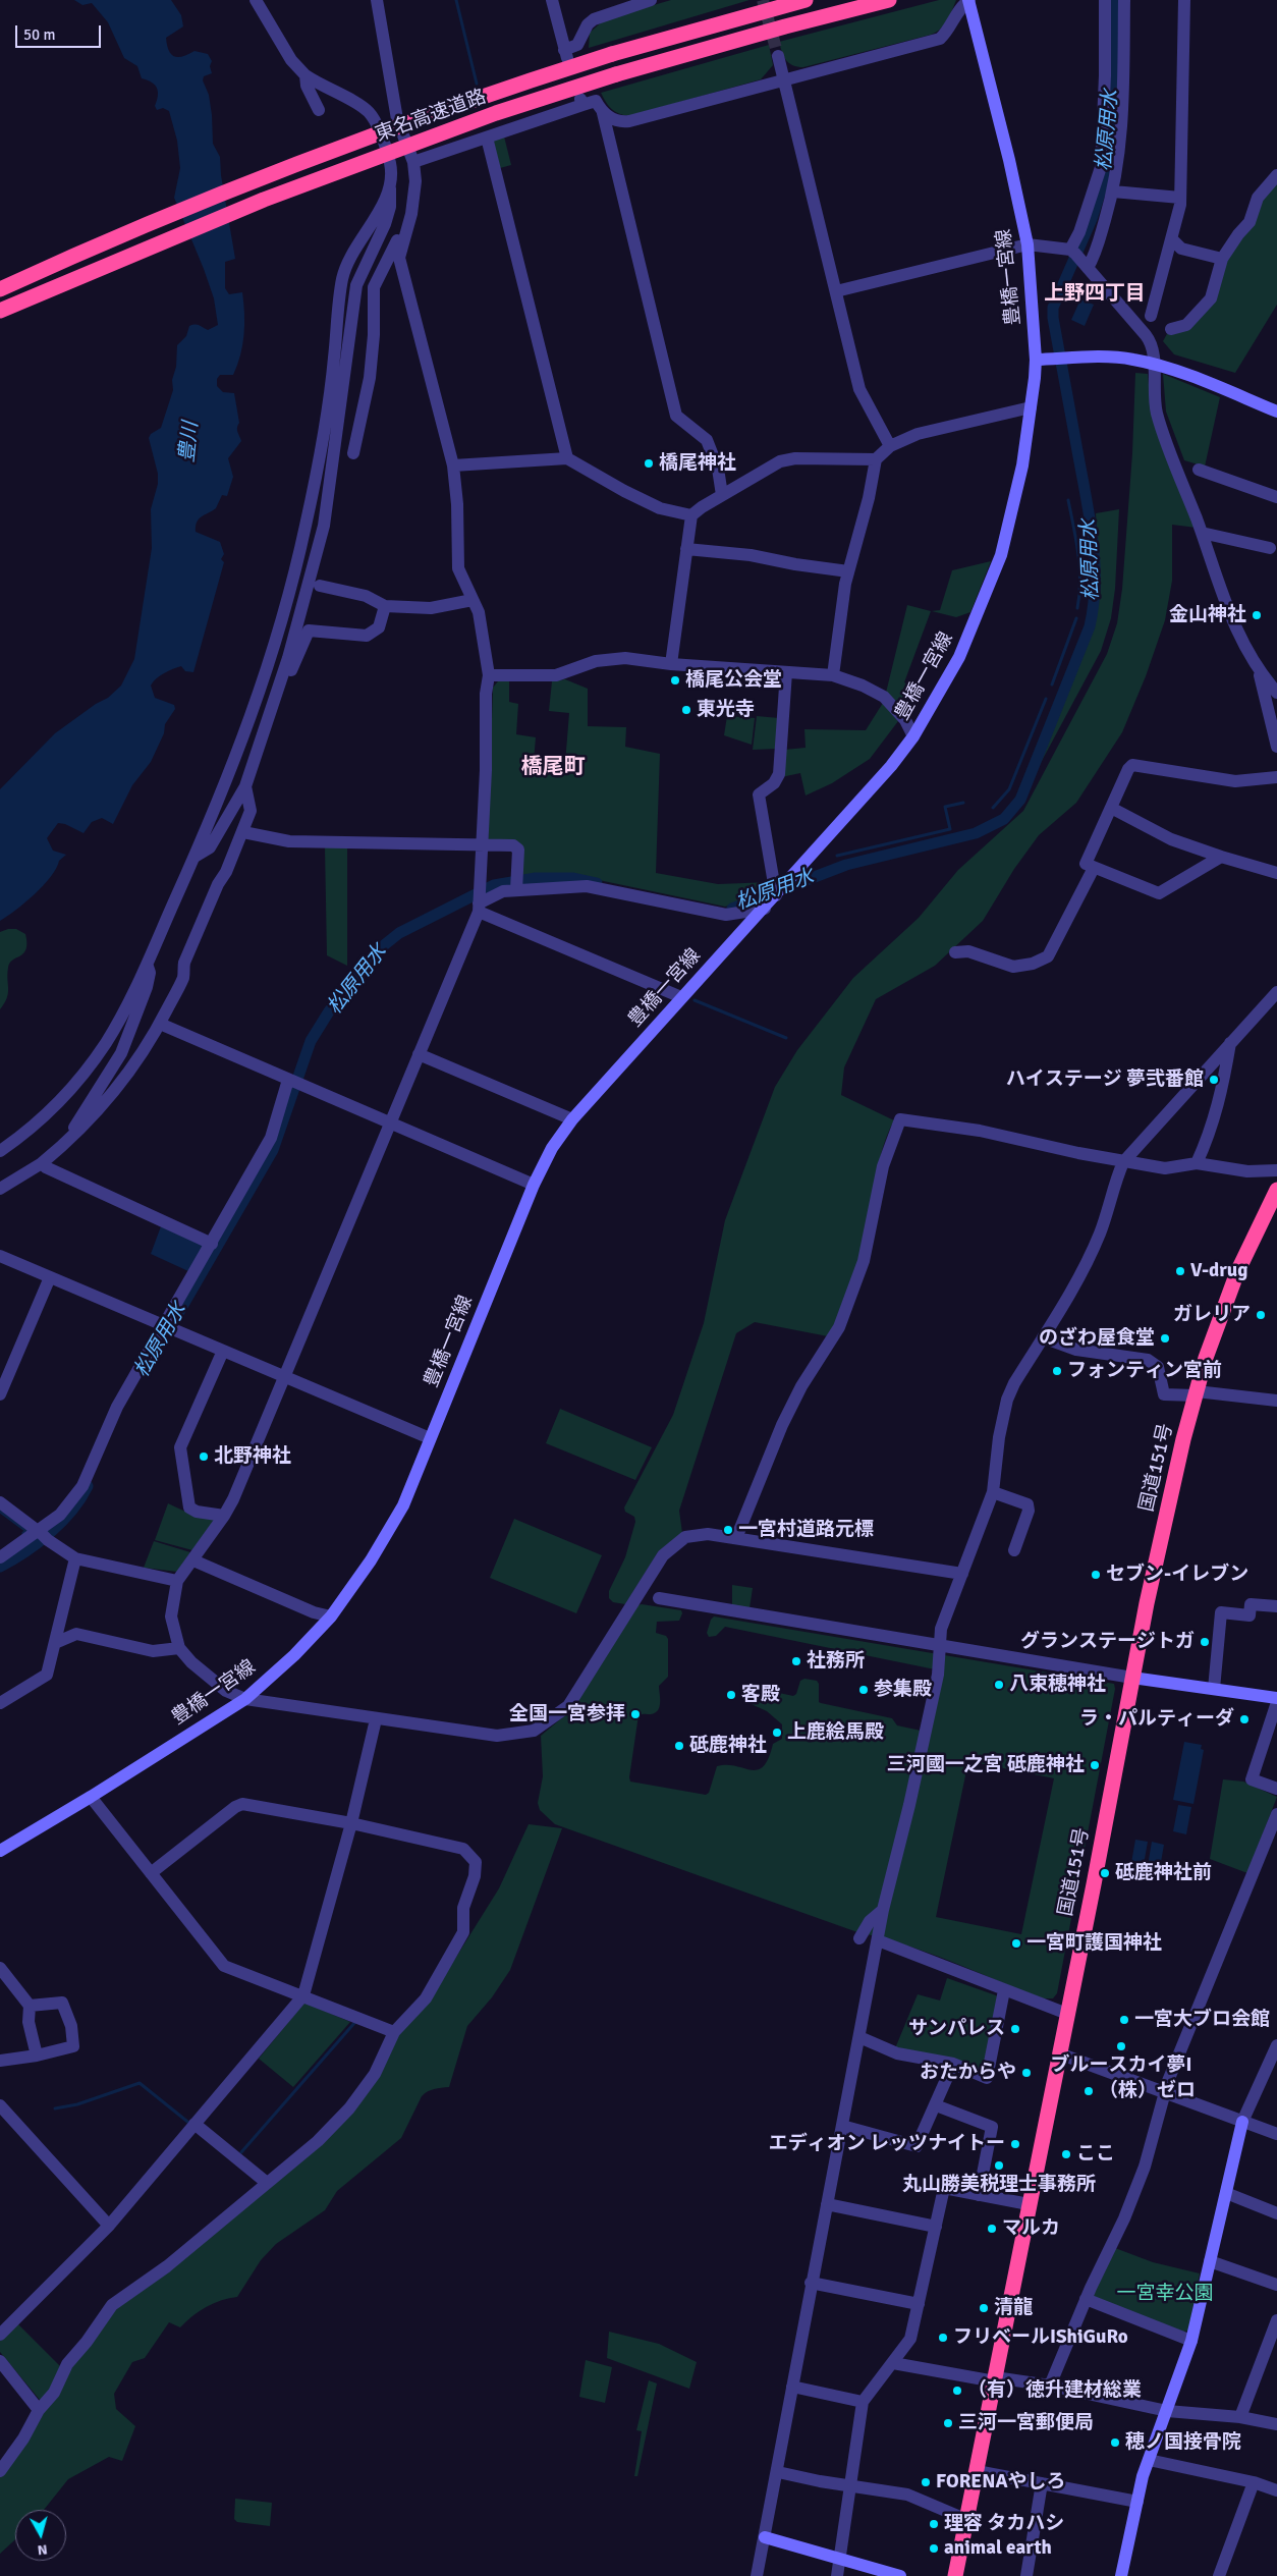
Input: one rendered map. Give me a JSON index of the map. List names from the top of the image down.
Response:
{
  "streets": {
    "highway": ["東名高速道路", "国道151号"],
    "main road": ["豊橋一宮線"]
  },
  "districts": ["上野四丁目", "橋尾町"],
  "water": ["松原用水", "豊川"],
  "parks": ["一宮幸公園"],
  "places": [
    "橋尾神社",
    "金山神社",
    "橋尾公会堂",
    "東光寺",
    "ハイステージ 夢弐番館",
    "V-drug",
    "ガレリア",
    "のざわ屋食堂",
    "フォンティン宮前",
    "北野神社",
    "一宮村道路元標",
    "セブン-イレブン",
    "グランステージトガ",
    "社務所",
    "八束穂神社",
    "参集殿",
    "客殿",
    "全国一宮参拝",
    "ラ・パルティーダ",
    "上鹿絵馬殿",
    "砥鹿神社",
    "三河國一之宮 砥鹿神社",
    "砥鹿神社前",
    "一宮町護国神社",
    "一宮大ブロ会館",
    "サンパレス",
    "ブルースカイ夢I",
    "おたからや",
    "（株）ゼロ",
    "エディオン レッツナイトー",
    "ここ",
    "丸山勝美税理士事務所",
    "マルカ",
    "清龍",
    "フリベールIShiGuRo",
    "（有）徳升建材総業",
    "三河一宮郵便局",
    "穂ノ国接骨院",
    "FORENAやしろ",
    "理容 タカハシ",
    "animal earth"
  ],
  "scale_bar": "50 m",
  "north": "bottom"
}
